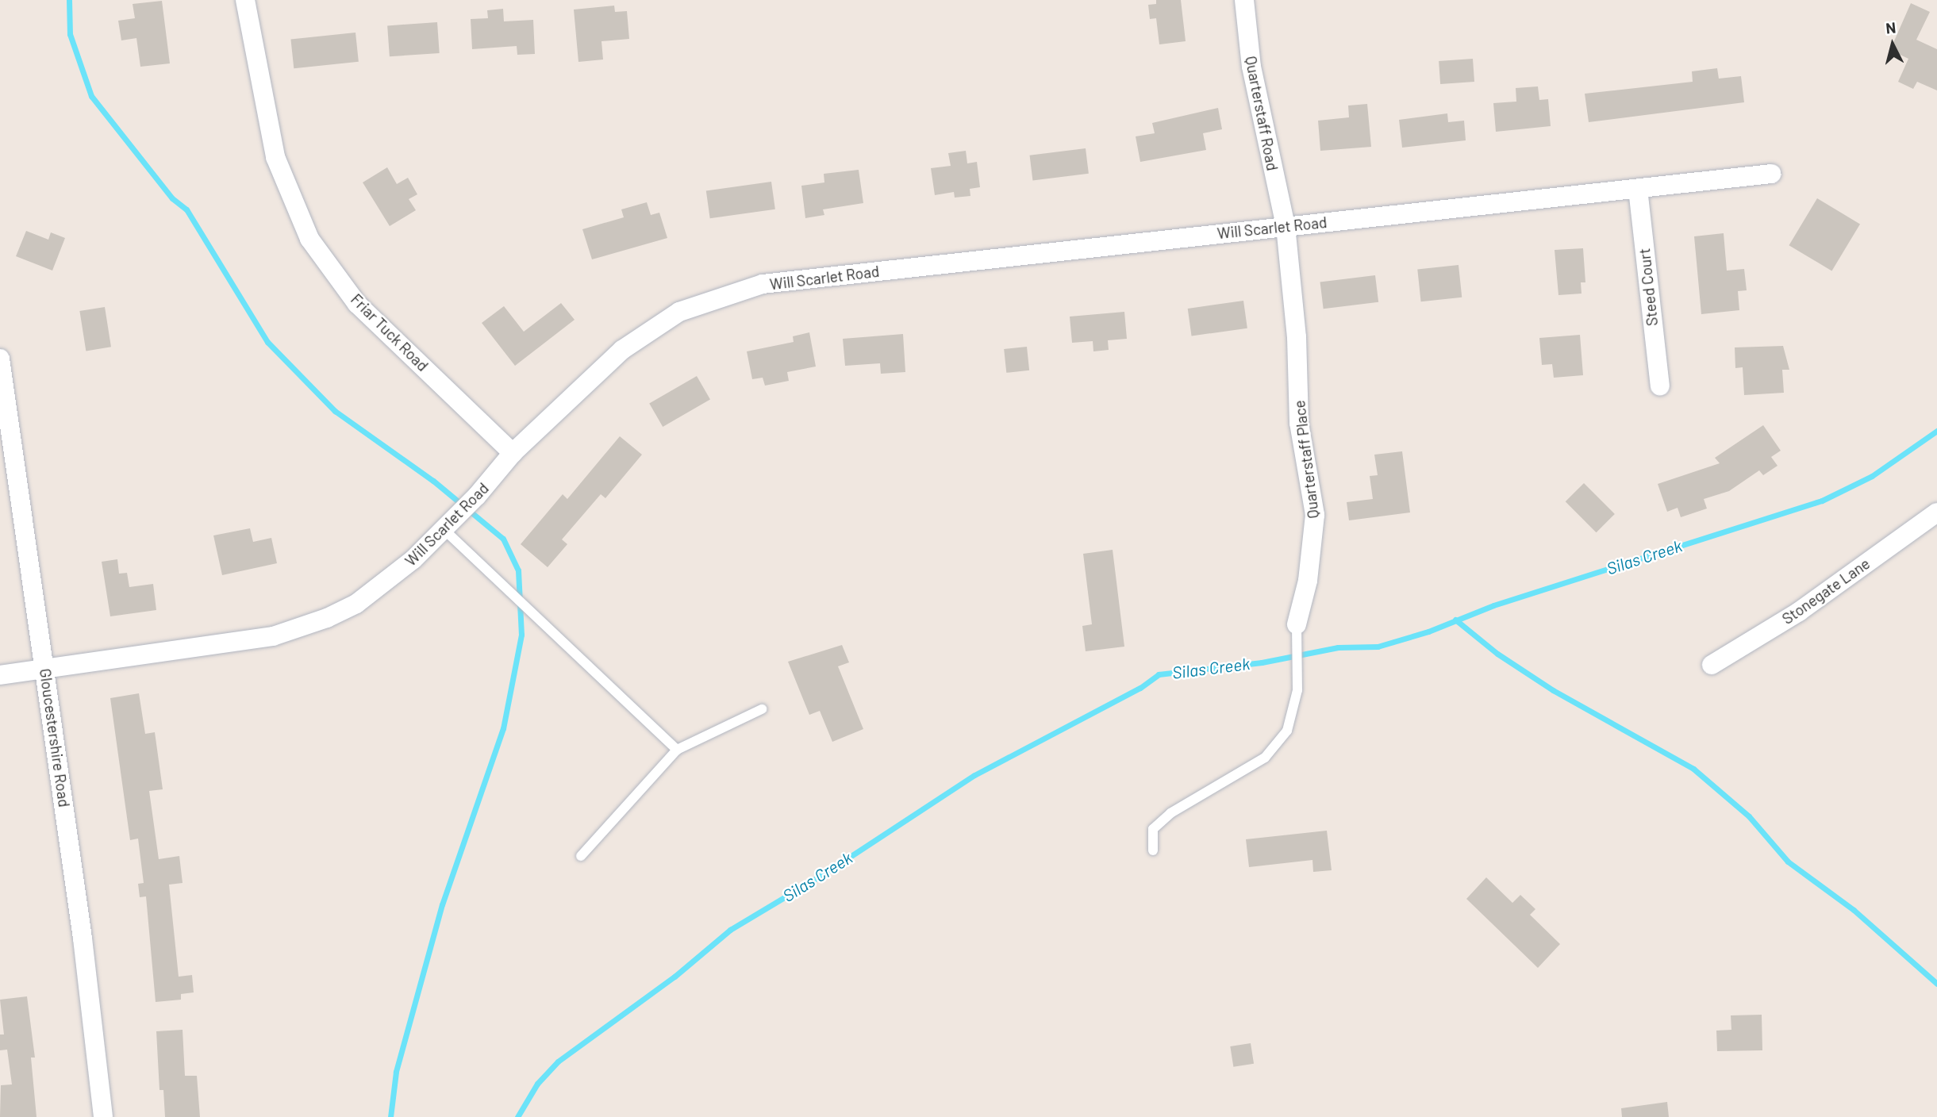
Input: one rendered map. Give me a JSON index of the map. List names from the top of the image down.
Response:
{
  "streets": {
    "street": [
      "Quarterstaff Road",
      "Will Scarlet Road",
      "Steed Court",
      "Friar Tuck Road",
      "Quarterstaff Place",
      "Stonegate Lane",
      "Gloucestershire Road"
    ]
  },
  "crossings": [
    ["Quarterstaff Road", "Will Scarlet Road"],
    ["Quarterstaff Road", "Quarterstaff Place"],
    ["Will Scarlet Road", "Steed Court"],
    ["Will Scarlet Road", "Friar Tuck Road"],
    ["Will Scarlet Road", "Quarterstaff Place"],
    ["Will Scarlet Road", "Gloucestershire Road"]
  ],
  "water": ["Silas Creek"],
  "north": "top"
}
